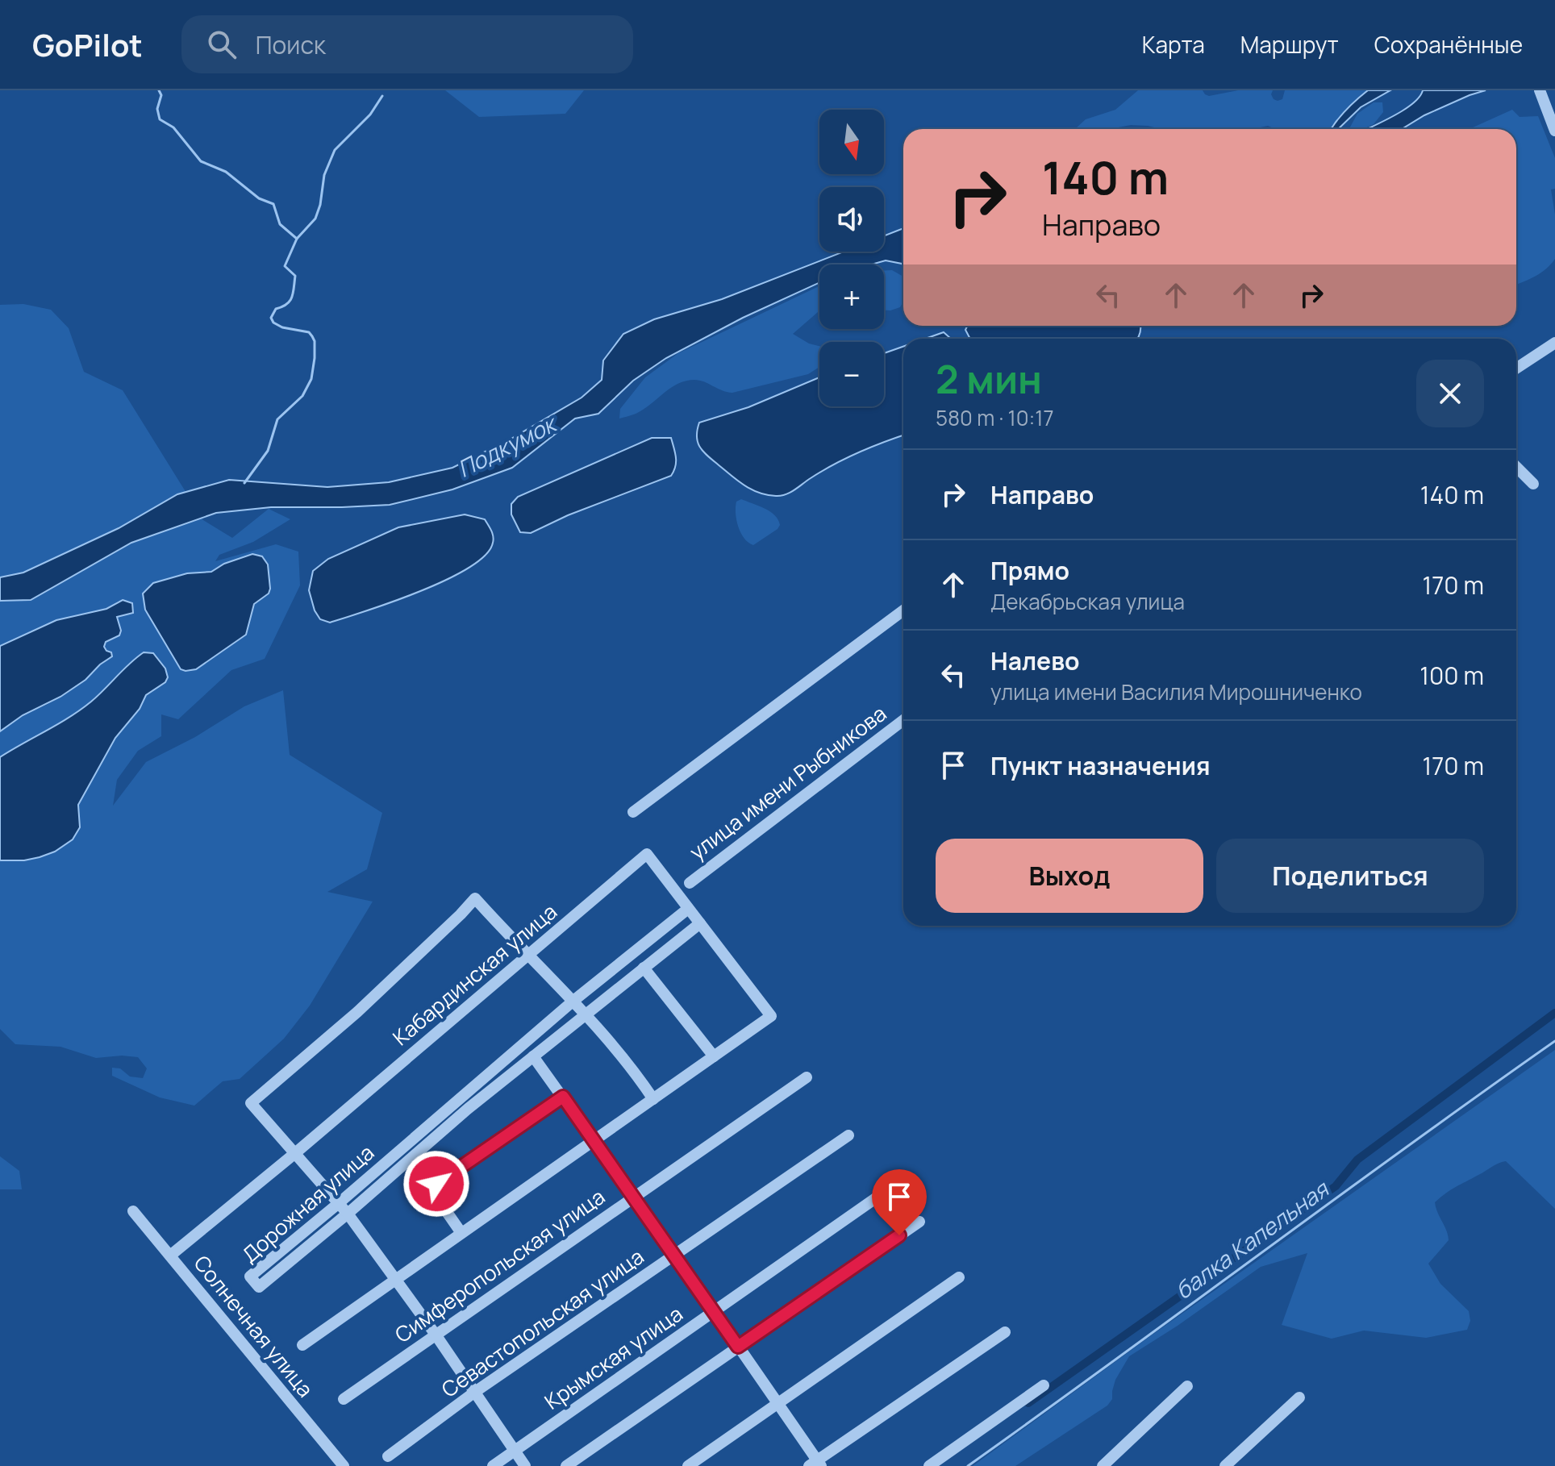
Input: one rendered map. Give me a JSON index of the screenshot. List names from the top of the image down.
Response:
{
  "streets": {
    "street": [
      "улица имени Рыбникова",
      "Кабардинская улица",
      "Дорожная улица",
      "Симферопольская улица",
      "Севастопольская улица",
      "Солнечная улица",
      "Крымская улица"
    ]
  },
  "crossings": [
    ["Кабардинская улица", "Дорожная улица"],
    ["Кабардинская улица", "Солнечная улица"]
  ],
  "water": ["Подкумок", "балка Капельная"],
  "north": "bottom",
  "page": {
    "header": "GoPilot",
    "search": "Поиск",
    "nav": ["Карта", "Маршрут", "Сохранённые"],
    "map_buttons": ["+", "−"],
    "turn": ["140 m", "Направо"],
    "heading": ["2 мин", "580 m · 10:17"],
    "list": [
      {
        "name": "Направо",
        "value": "140 m"
      },
      {
        "name": "Прямо",
        "note": "Декабрьская улица",
        "value": "170 m"
      },
      {
        "name": "Налево",
        "note": "улица имени Василия Мирошниченко",
        "value": "100 m"
      },
      {
        "name": "Пункт назначения",
        "value": "170 m"
      }
    ],
    "buttons": ["Выход", "Поделиться"]
  }
}
